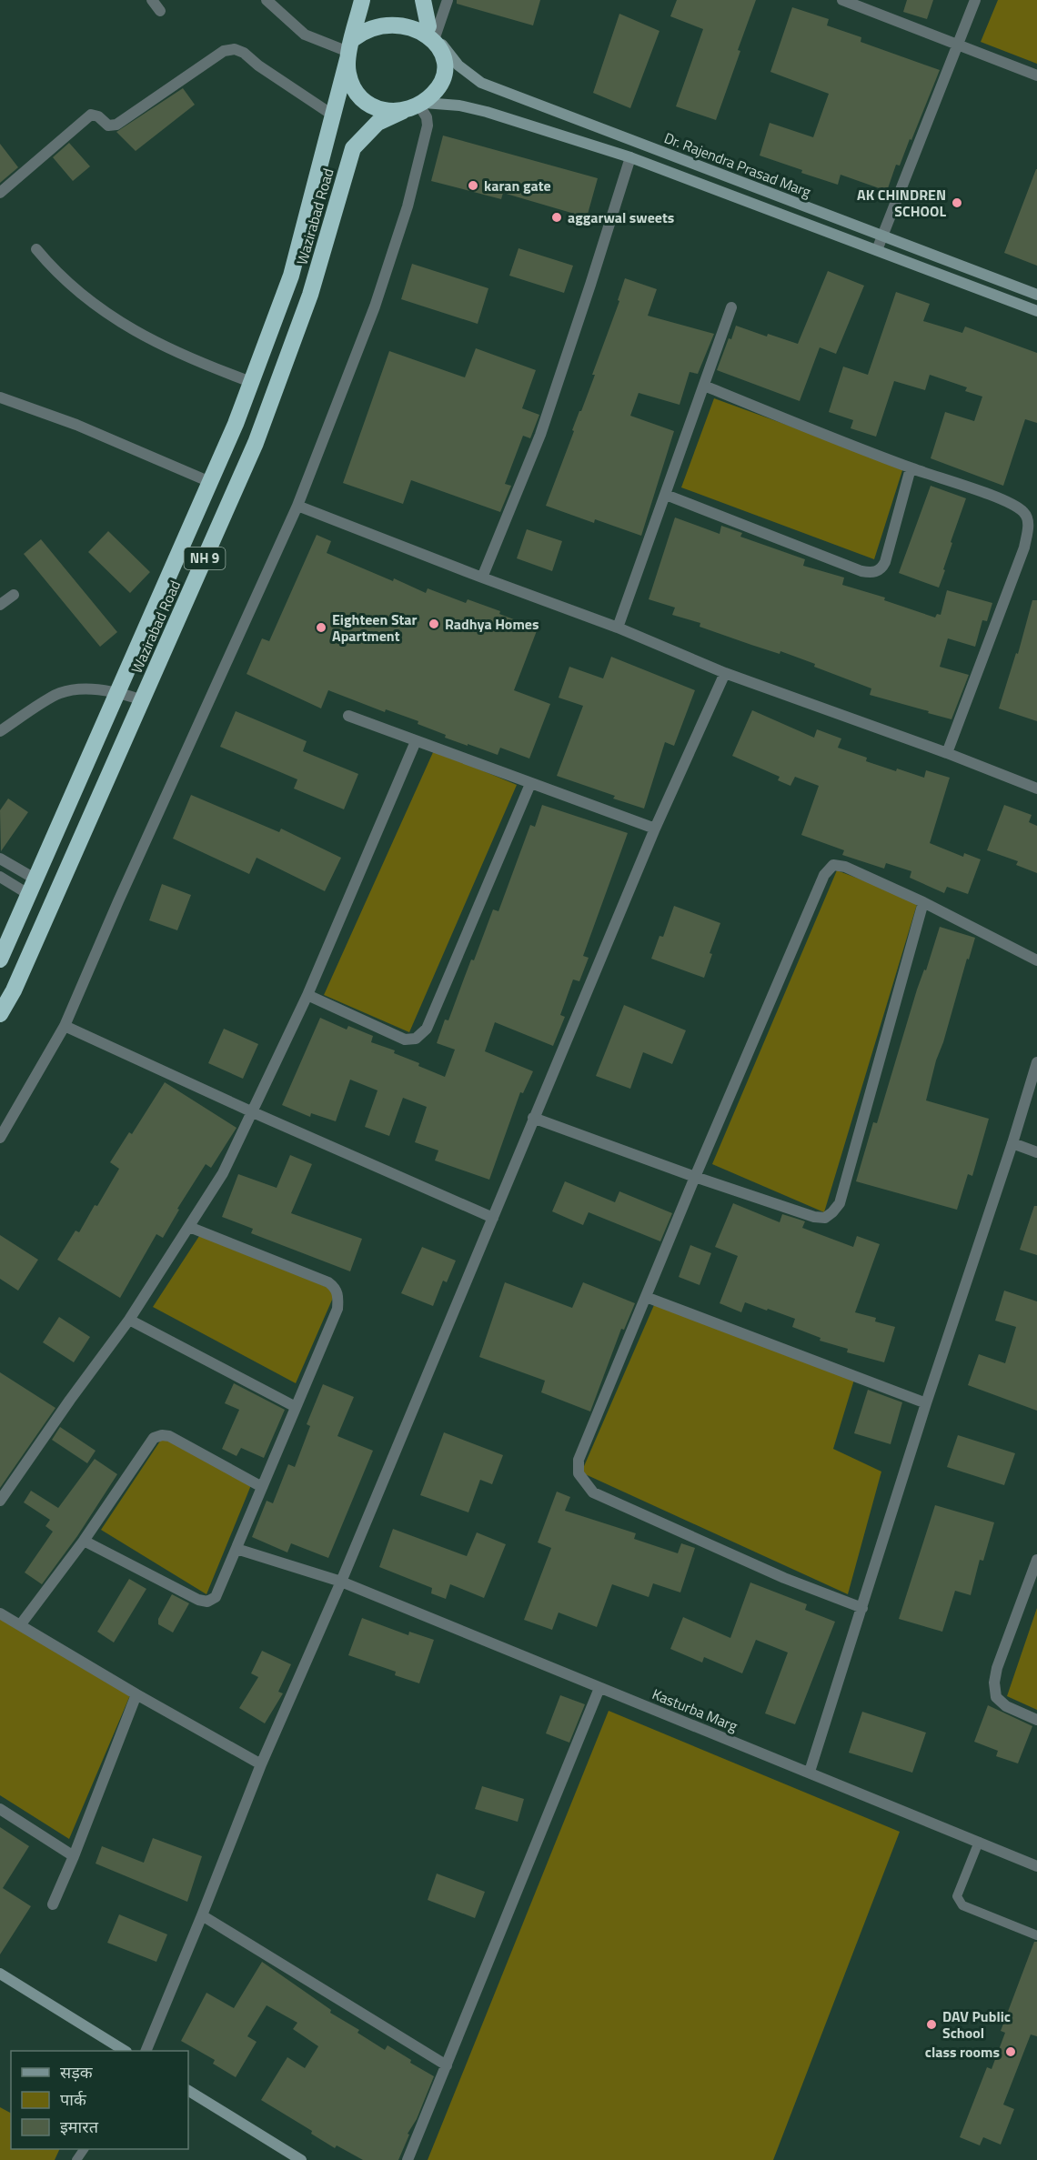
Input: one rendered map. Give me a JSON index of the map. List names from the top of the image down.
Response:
{
  "streets": {
    "highway": ["Wazirabad Road", "NH 9"],
    "main road": ["Dr. Rajendra Prasad Marg"],
    "street": ["Kasturba Marg"]
  },
  "crossings": [
    ["Dr. Rajendra Prasad Marg", "Wazirabad Road"]
  ],
  "places": [
    "karan gate",
    "AK CHINDREN SCHOOL",
    "aggarwal sweets",
    "Radhya Homes",
    "Eighteen Star Apartment",
    "DAV Public School",
    "class rooms"
  ],
  "legend": ["सड़क", "पार्क", "इमारत"]
}
